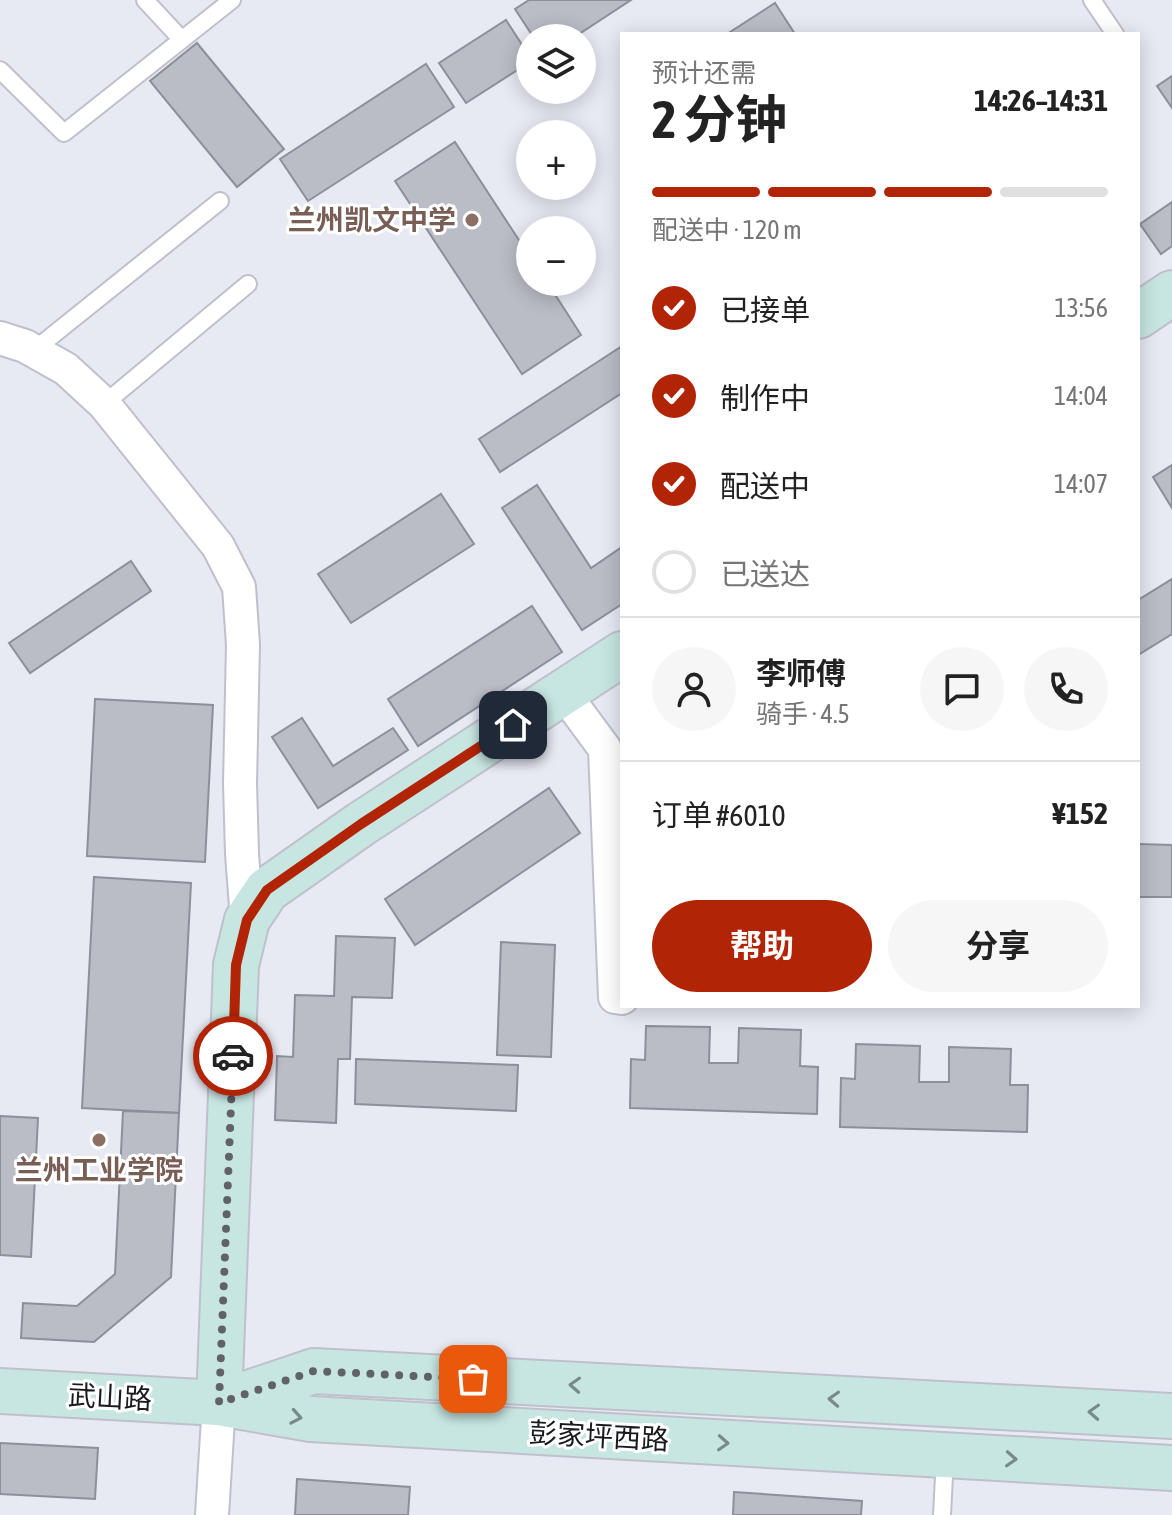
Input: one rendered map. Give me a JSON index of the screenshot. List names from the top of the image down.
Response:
{
  "streets": {
    "main road": ["武山路", "彭家坪西路"]
  },
  "crossings": [
    ["武山路", "彭家坪西路"]
  ],
  "places": ["兰州凯文中学", "兰州工业学院"],
  "page": {
    "map_buttons": ["+", "−"],
    "heading": ["2 分钟", "预计还需", "14:26–14:31"],
    "panel": [
      "李师傅",
      "骑手 · 4.5",
      "订单 #6010",
      "¥152"
    ],
    "bar": "配送中 · 120 m",
    "list": [
      ["已接单", "13:56"],
      ["制作中", "14:04"],
      ["配送中", "14:07"],
      "已送达"
    ],
    "buttons": ["帮助", "分享"]
  }
}
